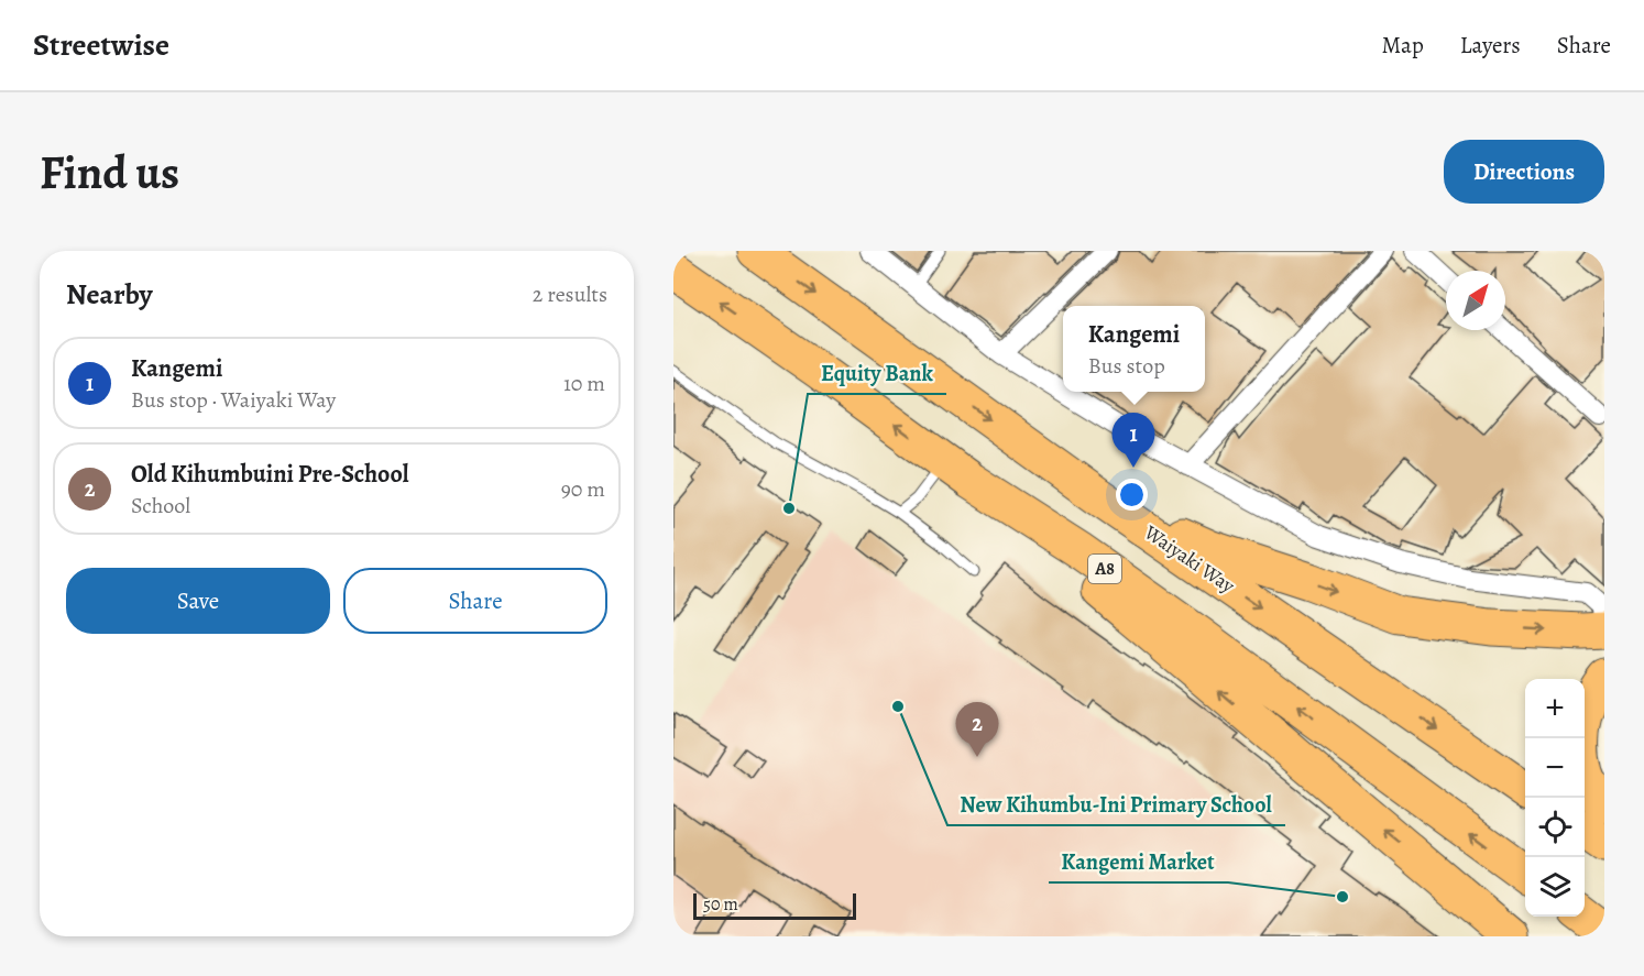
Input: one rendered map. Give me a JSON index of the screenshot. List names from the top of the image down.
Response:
{
  "streets": {
    "highway": ["Waiyaki Way", "A8"]
  },
  "places": ["Equity Bank", "New Kihumbu-Ini Primary School", "Kangemi Market"],
  "scale_bar": "50 m",
  "north": "top right",
  "page": {
    "header": "Streetwise",
    "nav": ["Map", "Layers", "Share"],
    "buttons": [
      "Directions",
      ["Save", "Share"]
    ],
    "title": "Find us",
    "heading": ["Nearby", "2 results"],
    "popup": ["Kangemi", "Bus stop"],
    "list": [
      {
        "mark": "1",
        "name": "Kangemi",
        "note": "Bus stop · Waiyaki Way",
        "value": "10 m"
      },
      {
        "mark": "2",
        "name": "Old Kihumbuini Pre-School",
        "note": "School",
        "value": "90 m"
      }
    ],
    "pins": ["1", "2"],
    "map_buttons": ["+", "−"],
    "scale": "50 m"
  }
}
